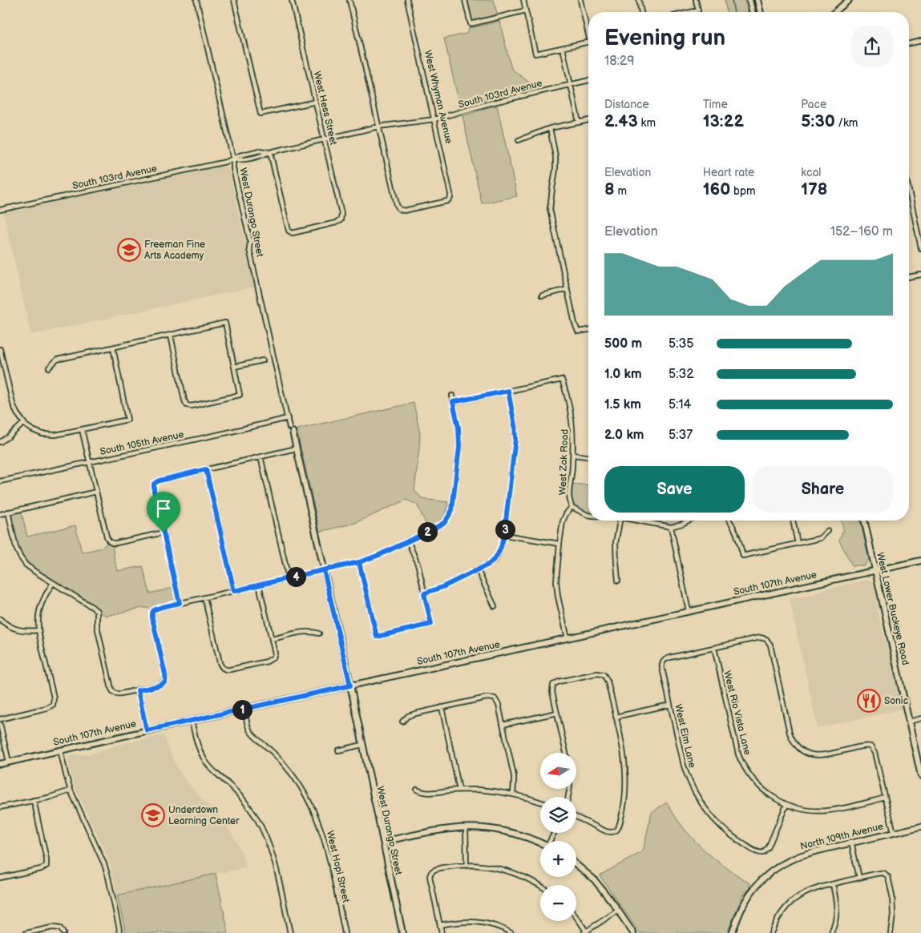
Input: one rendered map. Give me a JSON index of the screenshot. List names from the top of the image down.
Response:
{
  "streets": {
    "main road": [
      "West Durango Street",
      "South 107th Avenue",
      "West Lower Buckeye Road",
      "North 109th Avenue"
    ],
    "street": [
      "South 103rd Avenue",
      "West Whyman Avenue",
      "West Hess Street",
      "South 105th Avenue",
      "West Zak Road",
      "West Rio Vista Lane",
      "West Elm Lane",
      "West Hopi Street"
    ]
  },
  "crossings": [
    ["South 103rd Avenue", "West Whyman Avenue"],
    ["South 103rd Avenue", "West Hess Street"],
    ["South 103rd Avenue", "West Durango Street"],
    ["West Durango Street", "South 105th Avenue"],
    ["West Durango Street", "South 107th Avenue"],
    ["West Zak Road", "South 107th Avenue"],
    ["South 107th Avenue", "West Lower Buckeye Road"],
    ["South 107th Avenue", "West Hopi Street"],
    ["West Rio Vista Lane", "West Elm Lane"]
  ],
  "places": {
    "school or university": ["Freeman Fine Arts Academy", "Underdown Learning Center"],
    "restaurant": ["Sonic"]
  },
  "north": "left",
  "page": {
    "heading": ["Evening run", "18:29"],
    "stats": [
      ["Distance", "2.43 km"],
      ["Time", "13:22"],
      ["Pace", "5:30 /km"],
      ["Elevation", "8 m"],
      ["Heart rate", "160 bpm"],
      ["kcal", "178"]
    ],
    "chart": ["Elevation", "152–160 m"],
    "list": [
      {
        "name": "500 m",
        "note": "5:35"
      },
      {
        "name": "1.0 km",
        "note": "5:32"
      },
      {
        "name": "1.5 km",
        "note": "5:14"
      },
      {
        "name": "2.0 km",
        "note": "5:37"
      }
    ],
    "buttons": ["Save", "Share"],
    "pins": [
      "3",
      "2",
      "4",
      "1"
    ],
    "map_buttons": ["+", "−"]
  }
}
